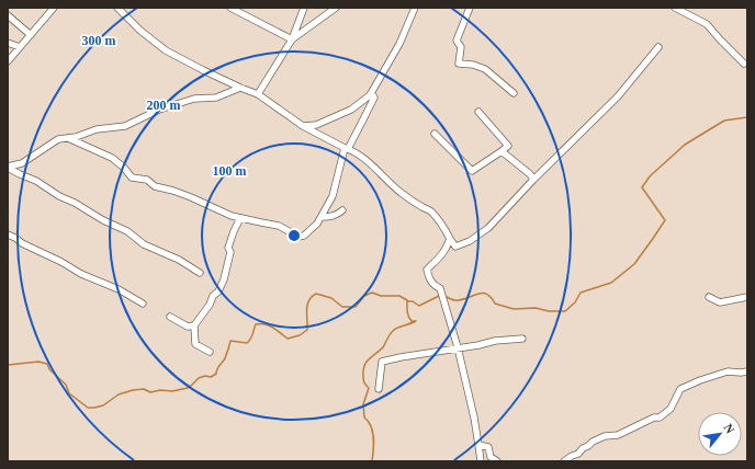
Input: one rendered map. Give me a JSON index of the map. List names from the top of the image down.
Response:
{
  "north": "top right",
  "rings": ["300 m", "200 m", "100 m"]
}
